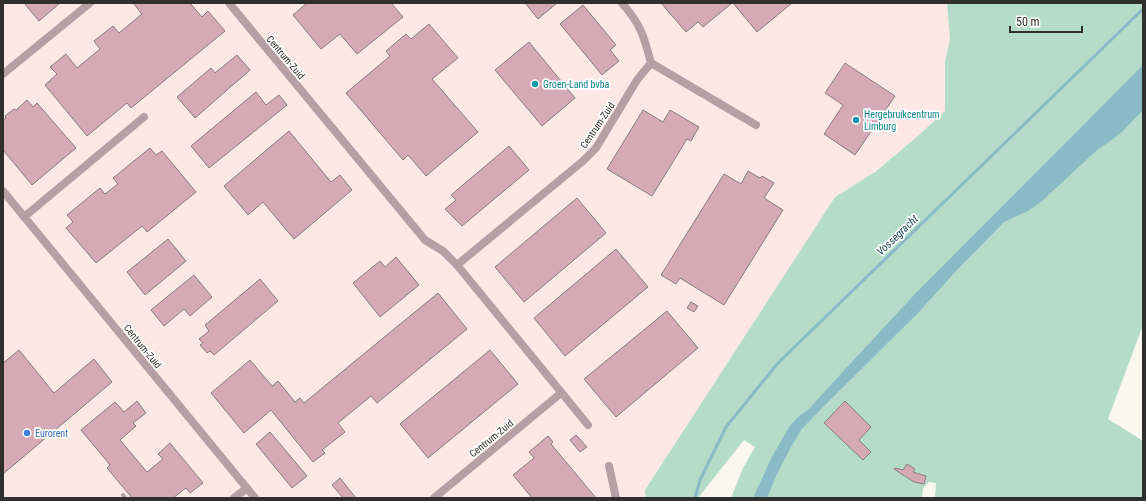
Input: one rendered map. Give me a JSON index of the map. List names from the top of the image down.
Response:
{
  "streets": {
    "street": ["Centrum-Zuid"]
  },
  "water": ["Vossegracht"],
  "places": ["Groen-Land bvba", "Hergebruikcentrum Limburg", "Eurorent"],
  "scale_bar": "50 m"
}
